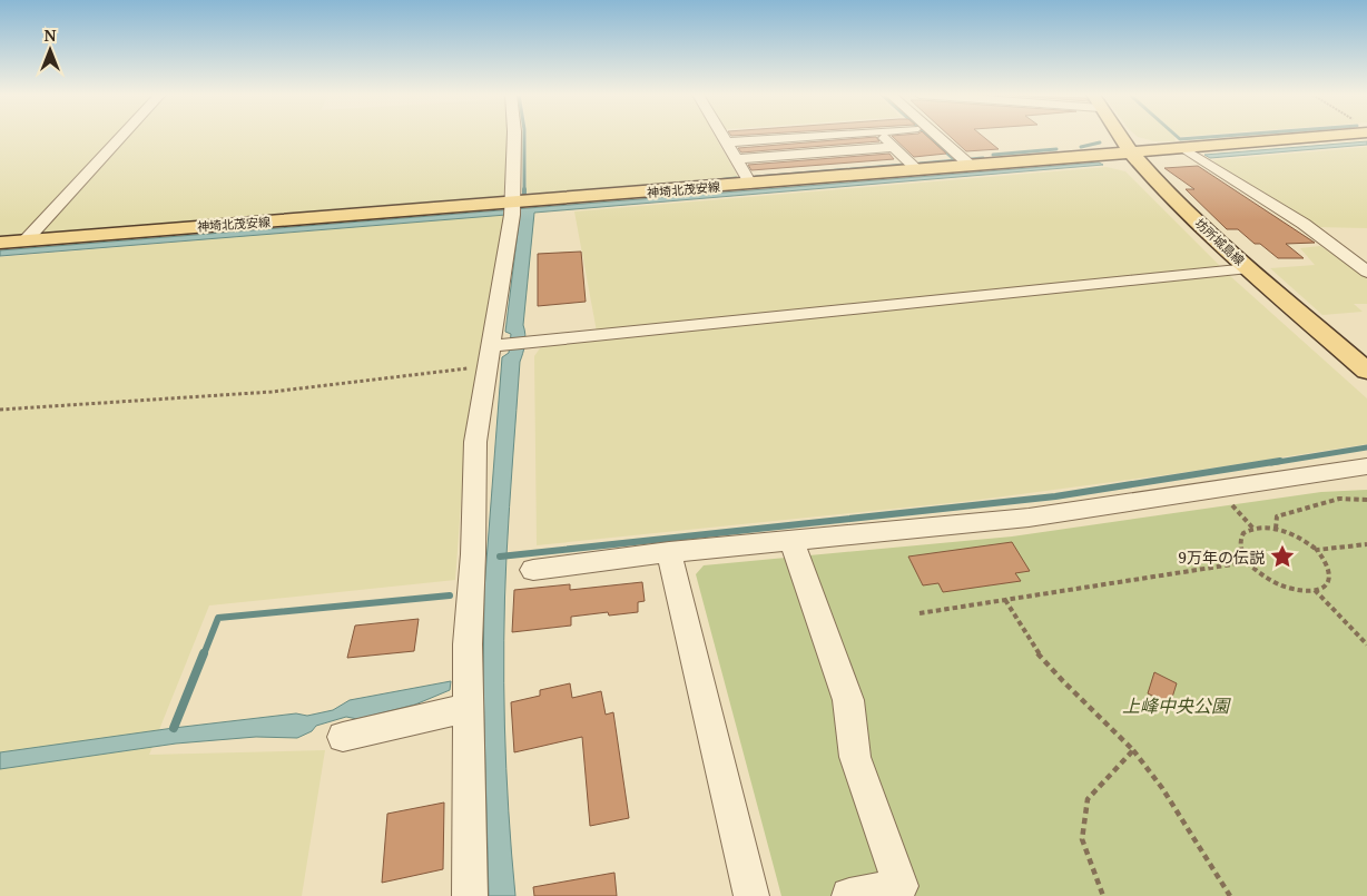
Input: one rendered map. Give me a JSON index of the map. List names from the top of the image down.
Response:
{
  "streets": {
    "main road": ["神埼北茂安線", "坊所城島線"]
  },
  "crossings": [
    ["神埼北茂安線", "坊所城島線"]
  ],
  "parks": ["上峰中央公園"],
  "places": {
    "place": ["9万年の伝説"]
  },
  "north": "top"
}
